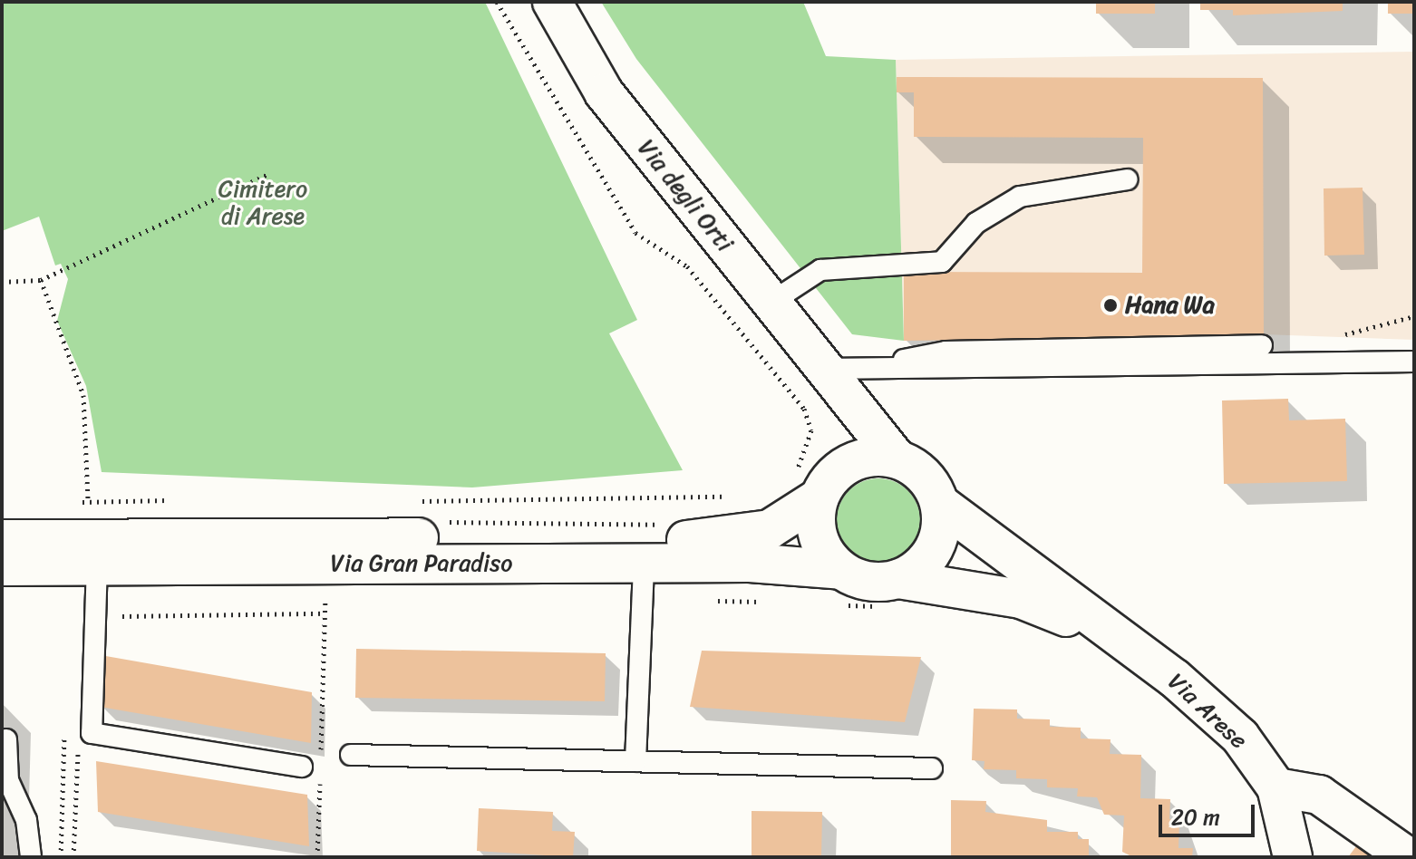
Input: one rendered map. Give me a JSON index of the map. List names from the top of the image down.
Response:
{
  "streets": {
    "street": ["Via degli Orti", "Via Gran Paradiso", "Via Arese"]
  },
  "crossings": [
    ["Via degli Orti", "Via Gran Paradiso"],
    ["Via degli Orti", "Via Arese"],
    ["Via Gran Paradiso", "Via Arese"]
  ],
  "parks": ["Cimitero di Arese"],
  "places": ["Hana Wa"],
  "scale_bar": "20 m"
}
